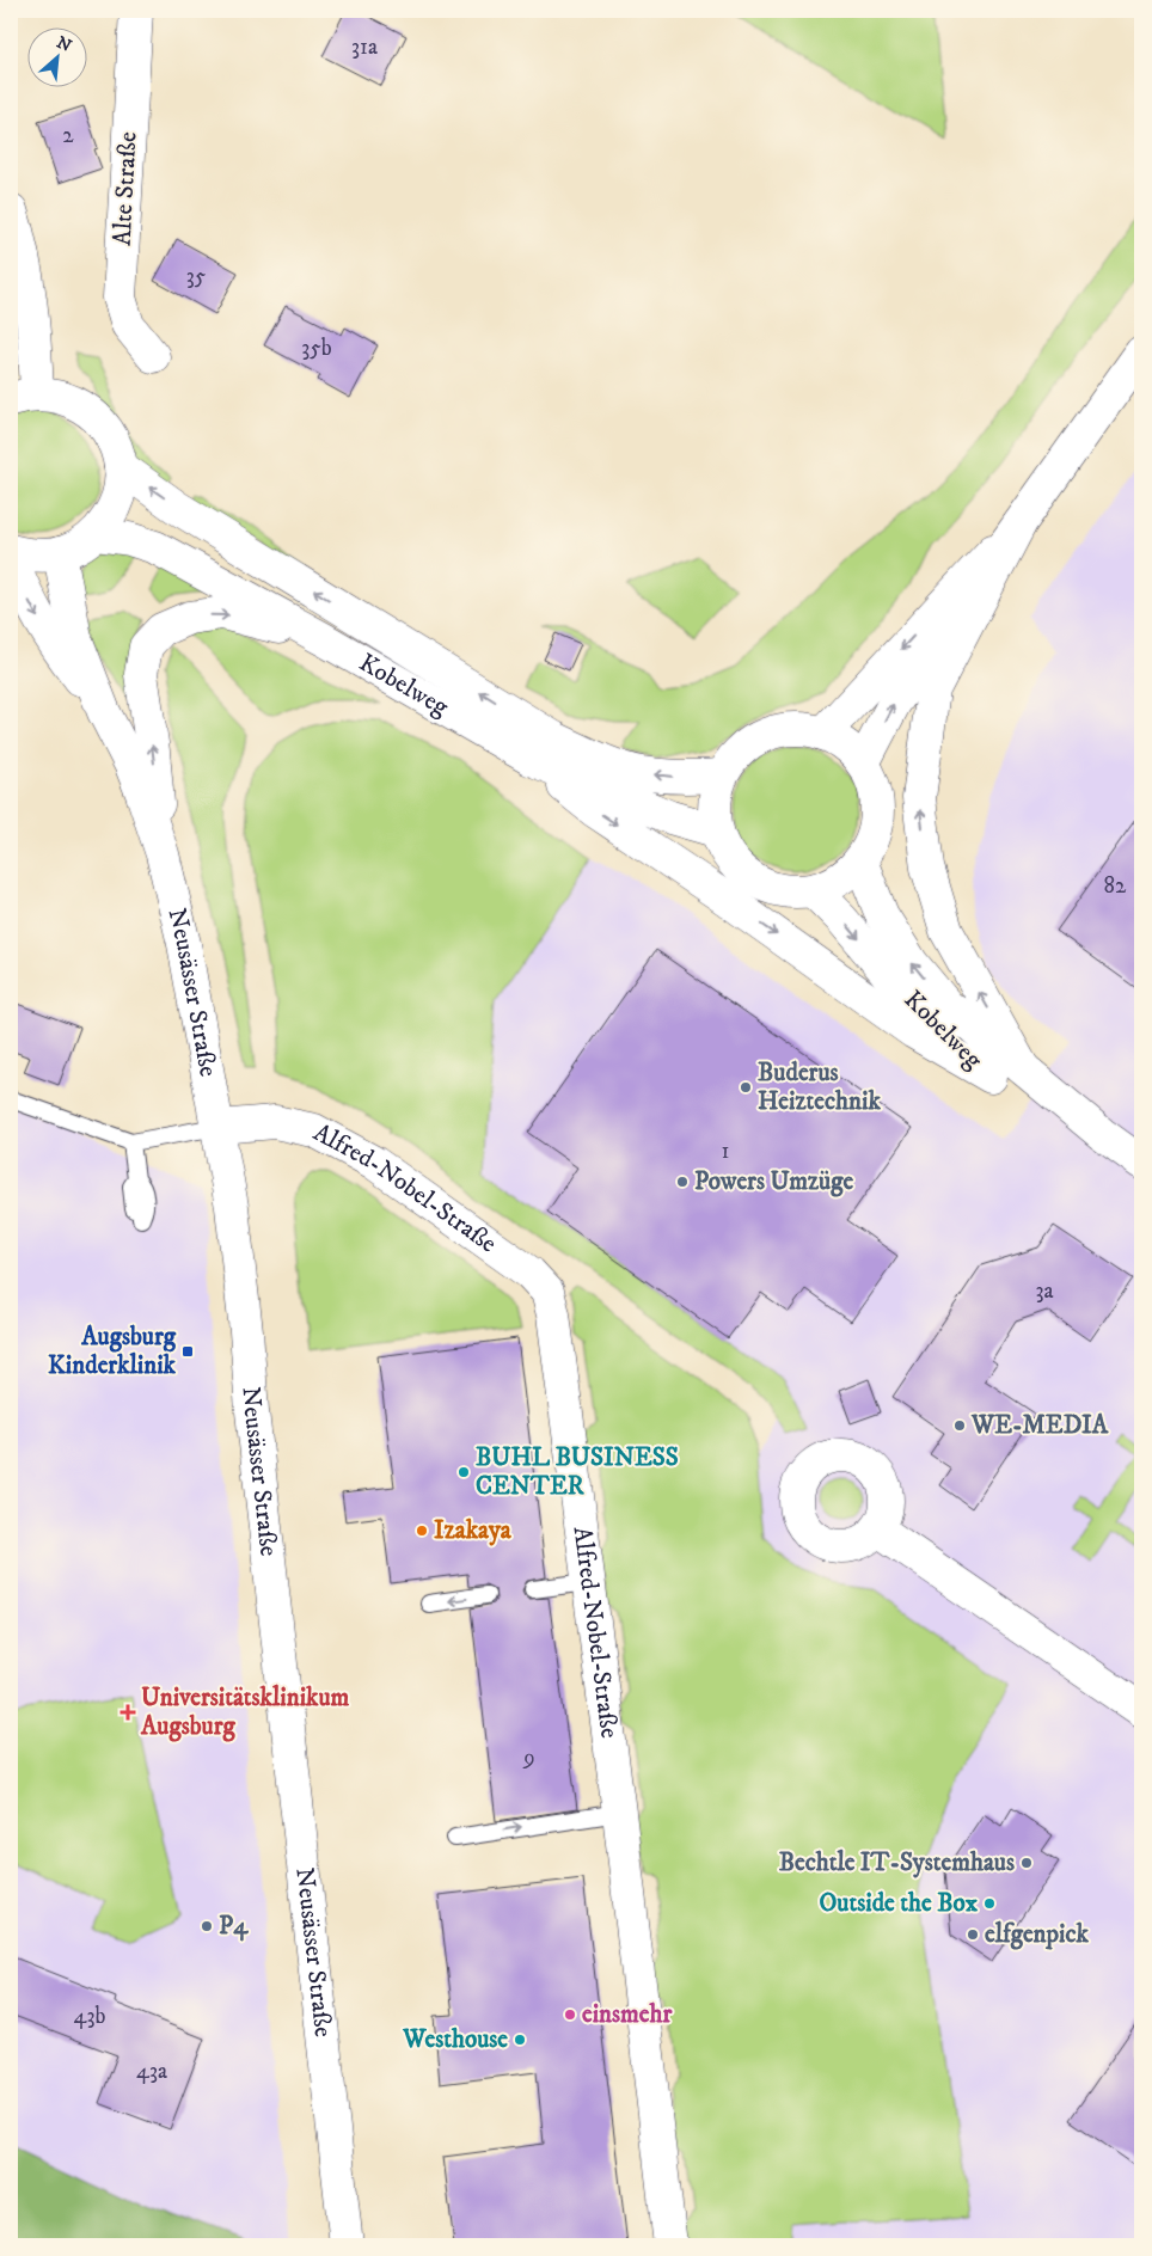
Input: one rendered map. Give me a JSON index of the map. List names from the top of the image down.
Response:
{
  "streets": {
    "main road": [
      "Alte Straße",
      "Kobelweg",
      "Neusässer Straße",
      "Alfred-Nobel-Straße"
    ]
  },
  "crossings": [
    ["Neusässer Straße", "Alfred-Nobel-Straße"]
  ],
  "places": {
    "other": [
      "Buderus Heiztechnik",
      "Powers Umzüge",
      "WE-MEDIA",
      "BUHL BUSINESS CENTER",
      "Izakaya",
      "Bechtle IT-Systemhaus",
      "Outside the Box",
      "P4",
      "elfgenpick",
      "einsmehr",
      "Westhouse"
    ],
    "transit": ["Augsburg Kinderklinik"],
    "health": ["Universitätsklinikum Augsburg"]
  },
  "house_numbers": [
    "31a",
    "2",
    "35",
    "35b",
    "82",
    "1",
    "3a",
    "9",
    "43b",
    "43a"
  ],
  "north": "top right"
}
